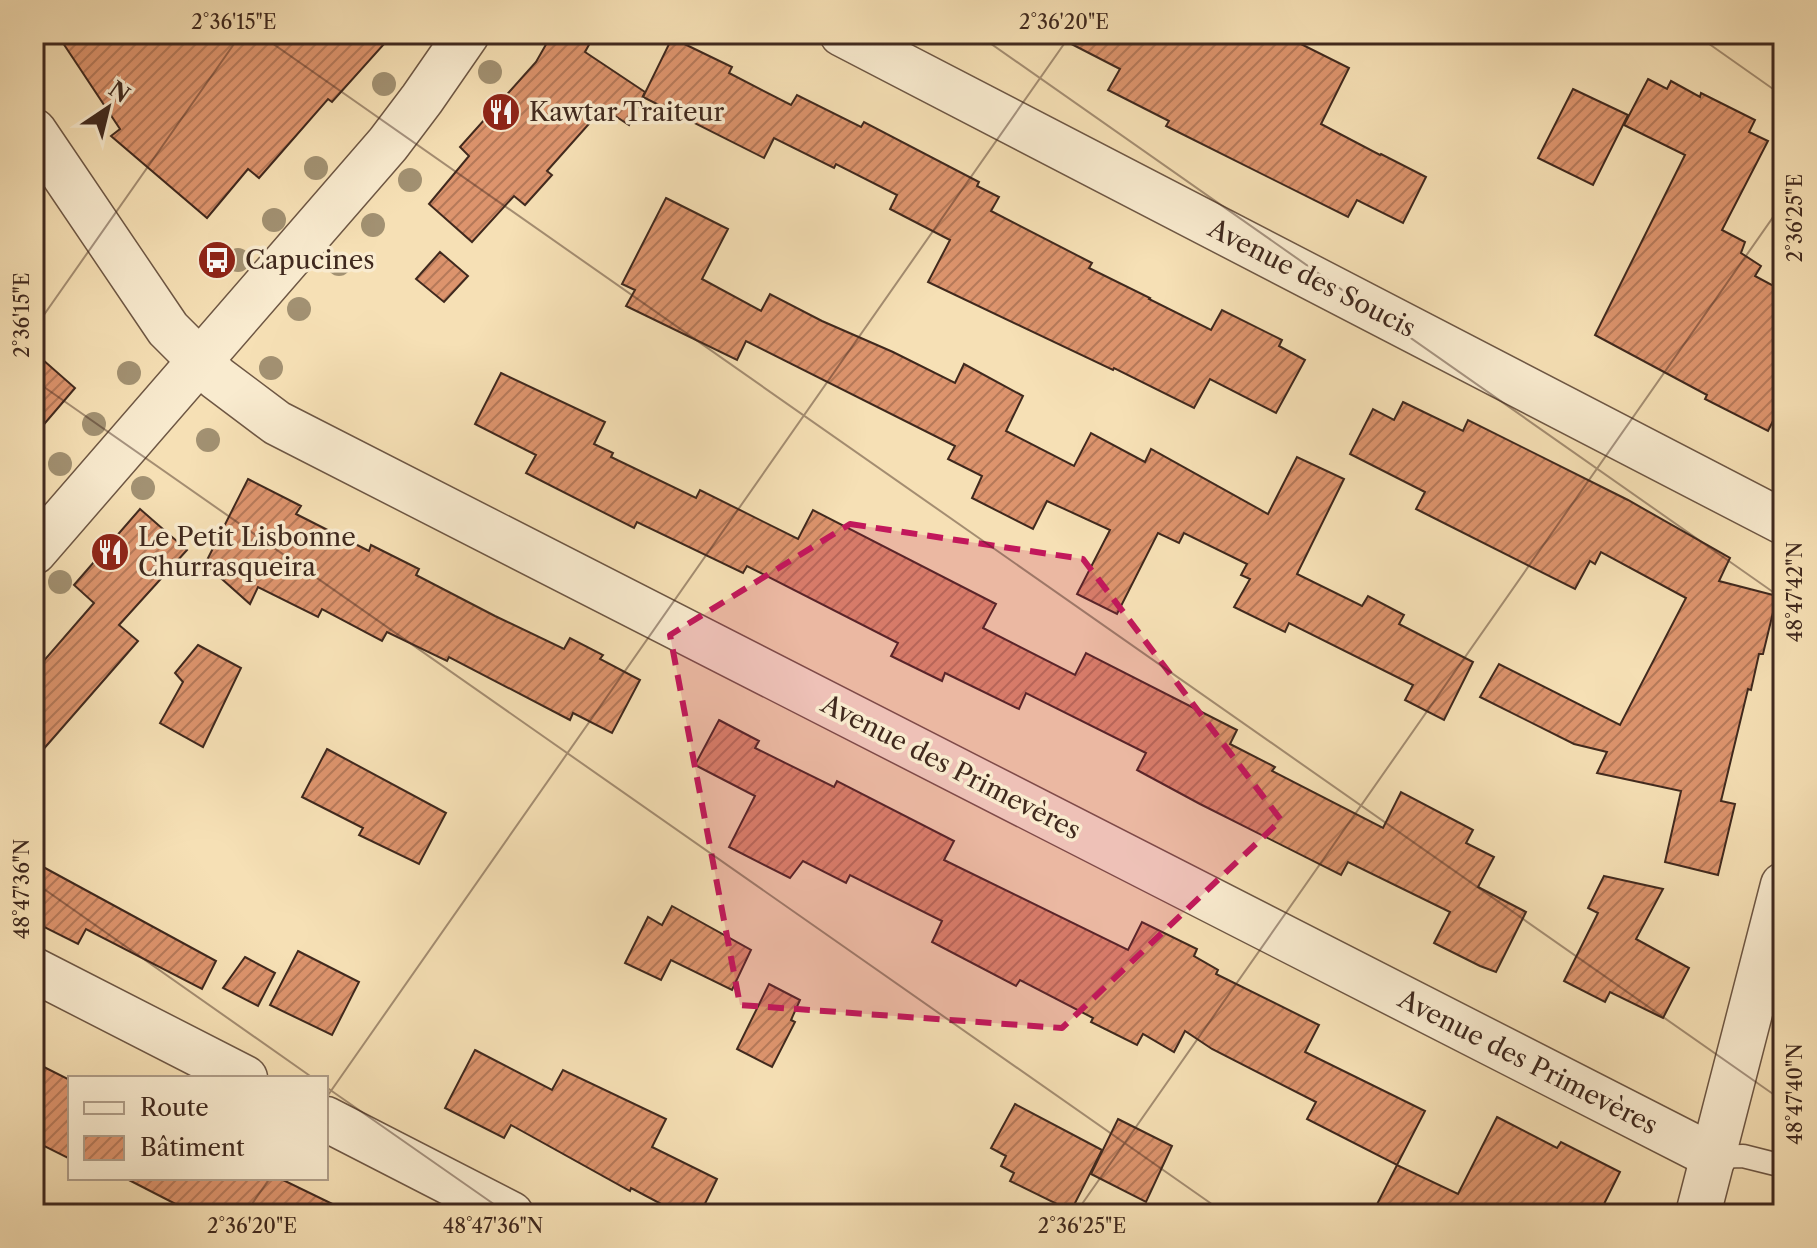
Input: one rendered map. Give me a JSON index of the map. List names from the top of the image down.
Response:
{
  "streets": {
    "street": ["Avenue des Soucis", "Avenue des Primevères"]
  },
  "places": {
    "restaurant": ["Kawtar Traiteur", "Le Petit Lisbonne Churrasqueira"],
    "bus stop": ["Capucines"]
  },
  "legend": ["Route", "Bâtiment"],
  "north": "top right",
  "coordinates": [
    "2°36'15\"E",
    "2°36'20\"E",
    "2°36'25\"E",
    "48°47'42\"N",
    "48°47'36\"N",
    "48°47'40\"N"
  ]
}
